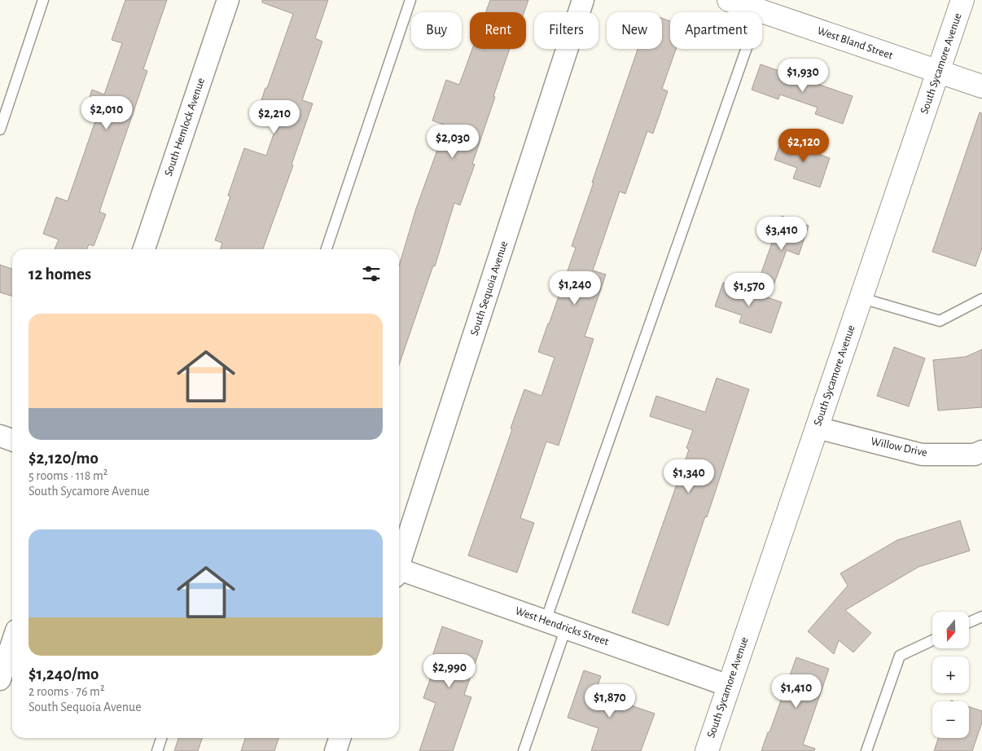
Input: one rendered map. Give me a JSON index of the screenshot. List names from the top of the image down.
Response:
{
  "streets": {
    "street": [
      "West Bland Street",
      "South Sycamore Avenue",
      "South Hemlock Avenue",
      "South Sequoia Avenue",
      "Willow Drive",
      "West Hendricks Street"
    ]
  },
  "crossings": [
    ["West Bland Street", "South Sycamore Avenue"],
    ["South Sycamore Avenue", "Willow Drive"],
    ["South Sycamore Avenue", "West Hendricks Street"]
  ],
  "north": "bottom",
  "page": {
    "chip": [
      "Buy",
      "Rent",
      "Filters",
      "New",
      "Apartment"
    ],
    "price": [
      "$1,930",
      "$2,010",
      "$2,210",
      "$2,030",
      "$2,120",
      "$3,410",
      "$1,240",
      "$1,570",
      "$1,340",
      "$2,990",
      "$1,410",
      "$1,870"
    ],
    "heading": "12 homes",
    "list": [
      {
        "name": "$2,120/mo",
        "note": "5 rooms · 118 m² · South Sycamore Avenue"
      },
      {
        "name": "$1,240/mo",
        "note": "2 rooms · 76 m² · South Sequoia Avenue"
      }
    ],
    "map_buttons": ["+", "−"]
  }
}
